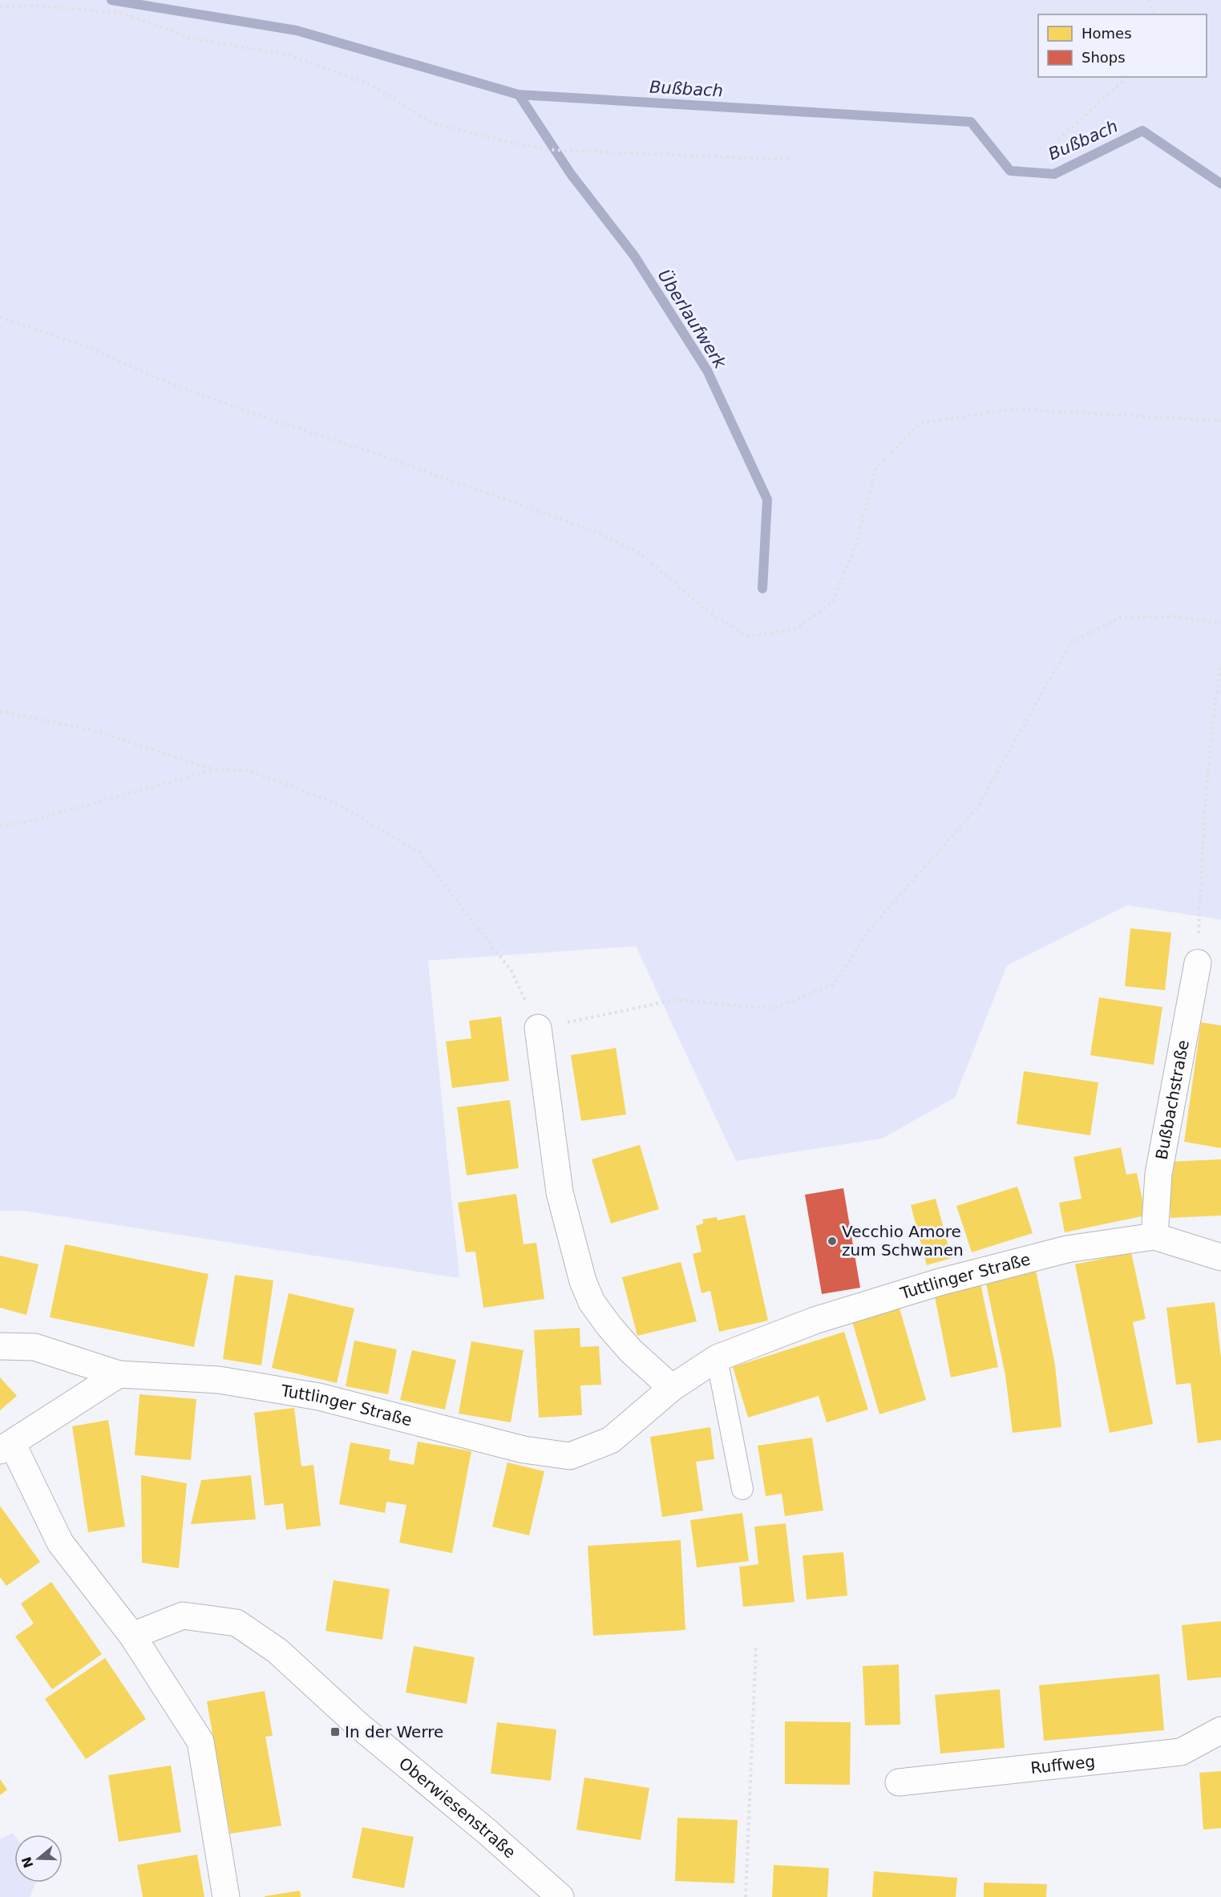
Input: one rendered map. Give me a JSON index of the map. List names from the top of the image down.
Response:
{
  "streets": {
    "street": [
      "Bußbachstraße",
      "Tuttlinger Straße",
      "Ruffweg",
      "Oberwiesenstraße"
    ]
  },
  "crossings": [
    ["Bußbachstraße", "Tuttlinger Straße"]
  ],
  "water": ["Bußbach", "Überlaufwerk"],
  "places": {
    "other": ["Vecchio Amore zum Schwanen"],
    "transit": ["In der Werre"]
  },
  "legend": ["Homes", "Shops"],
  "north": "left"
}
